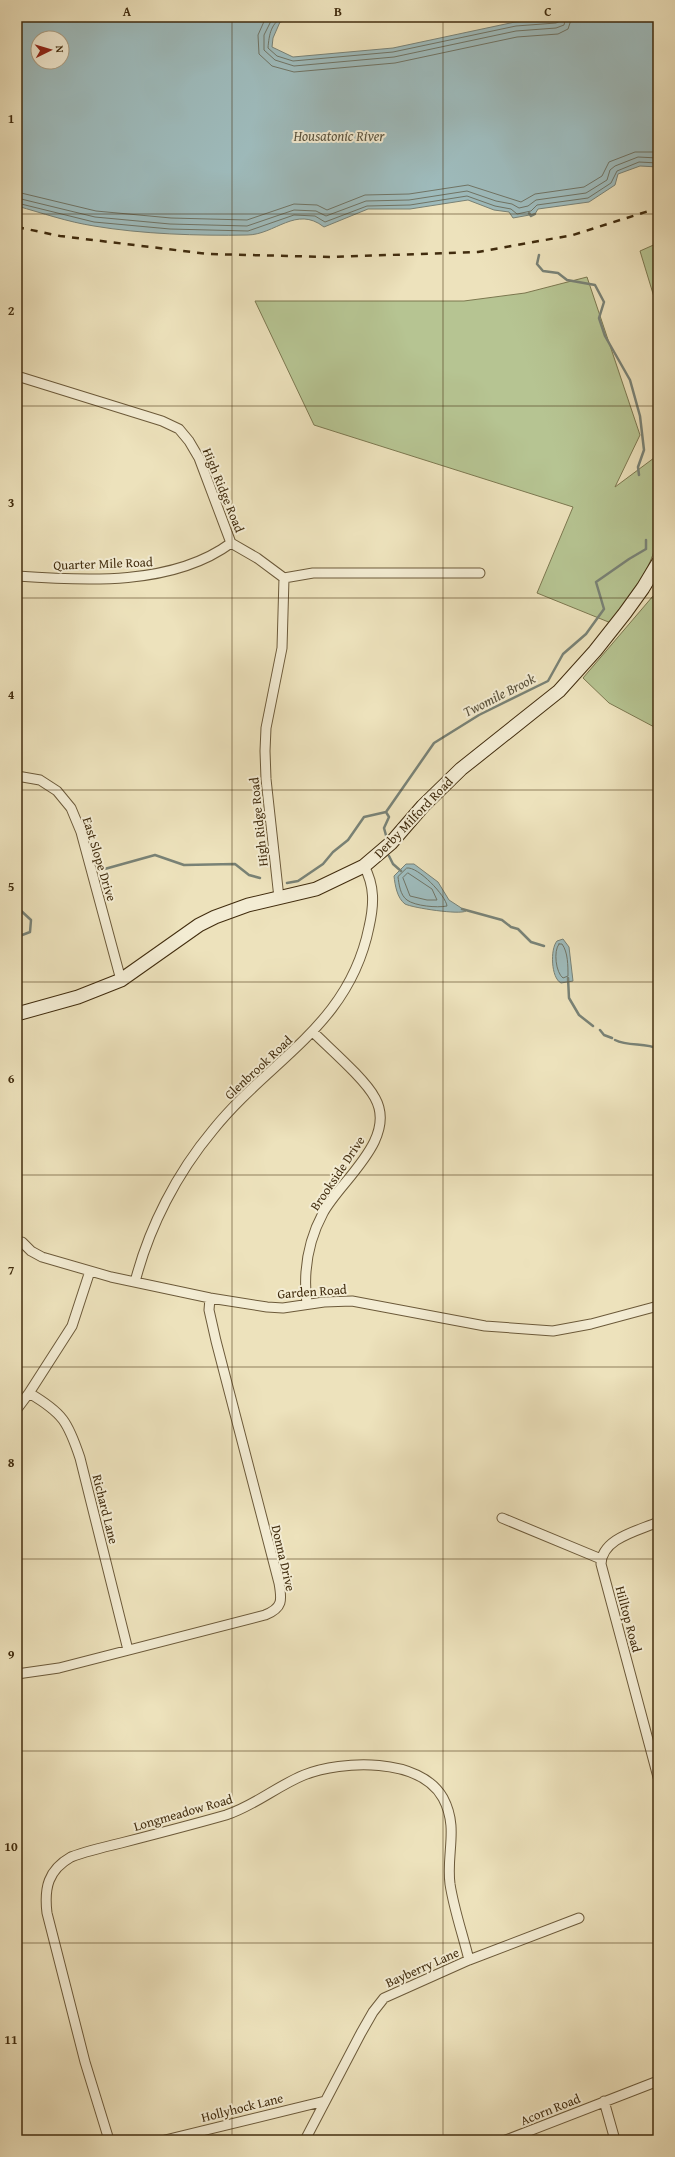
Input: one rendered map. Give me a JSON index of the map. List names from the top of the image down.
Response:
{
  "streets": {
    "main road": ["Derby Milford Road"],
    "street": [
      "High Ridge Road",
      "Quarter Mile Road",
      "East Slope Drive",
      "Glenbrook Road",
      "Brookside Drive",
      "Garden Road",
      "Richard Lane",
      "Donna Drive",
      "Hilltop Road",
      "Longmeadow Road",
      "Bayberry Lane",
      "Hollyhock Lane",
      "Acorn Road"
    ]
  },
  "crossings": [
    ["High Ridge Road", "Quarter Mile Road"],
    ["High Ridge Road", "Derby Milford Road"],
    ["Derby Milford Road", "East Slope Drive"],
    ["Derby Milford Road", "Glenbrook Road"],
    ["Glenbrook Road", "Brookside Drive"],
    ["Glenbrook Road", "Garden Road"],
    ["Brookside Drive", "Garden Road"],
    ["Garden Road", "Donna Drive"],
    ["Richard Lane", "Donna Drive"],
    ["Longmeadow Road", "Bayberry Lane"],
    ["Bayberry Lane", "Hollyhock Lane"]
  ],
  "water": ["Housatonic River", "Twomile Brook"],
  "north": "right",
  "grid": {
    "columns": ["A", "B", "C"],
    "rows": [
      "1",
      "2",
      "3",
      "4",
      "5",
      "6",
      "7",
      "8",
      "9",
      "10",
      "11"
    ]
  }
}
